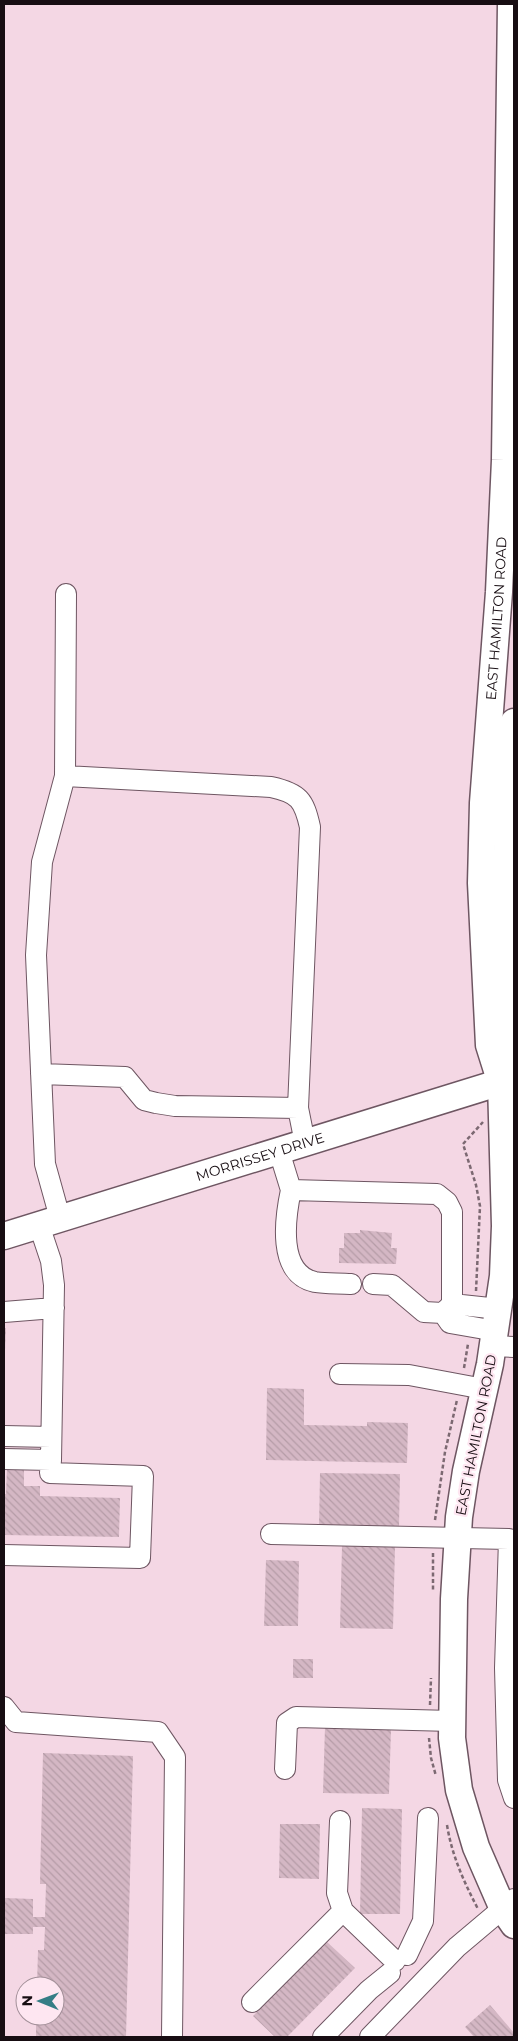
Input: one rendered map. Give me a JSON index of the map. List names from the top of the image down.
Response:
{
  "streets": {
    "main road": ["EAST HAMILTON ROAD", "MORRISSEY DRIVE"]
  },
  "crossings": [
    ["EAST HAMILTON ROAD", "MORRISSEY DRIVE"]
  ],
  "north": "left"
}
